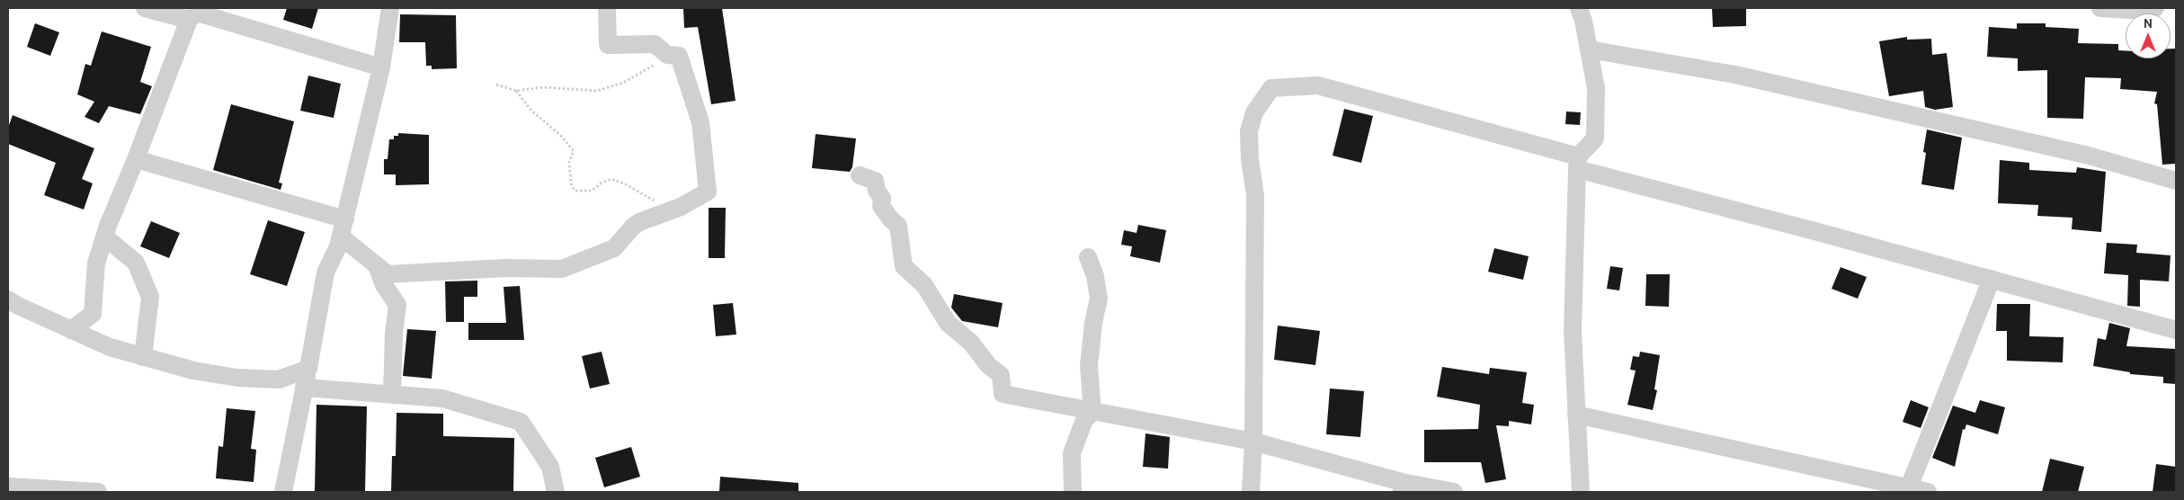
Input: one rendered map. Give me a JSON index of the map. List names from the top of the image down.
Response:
{
  "north": "top"
}
